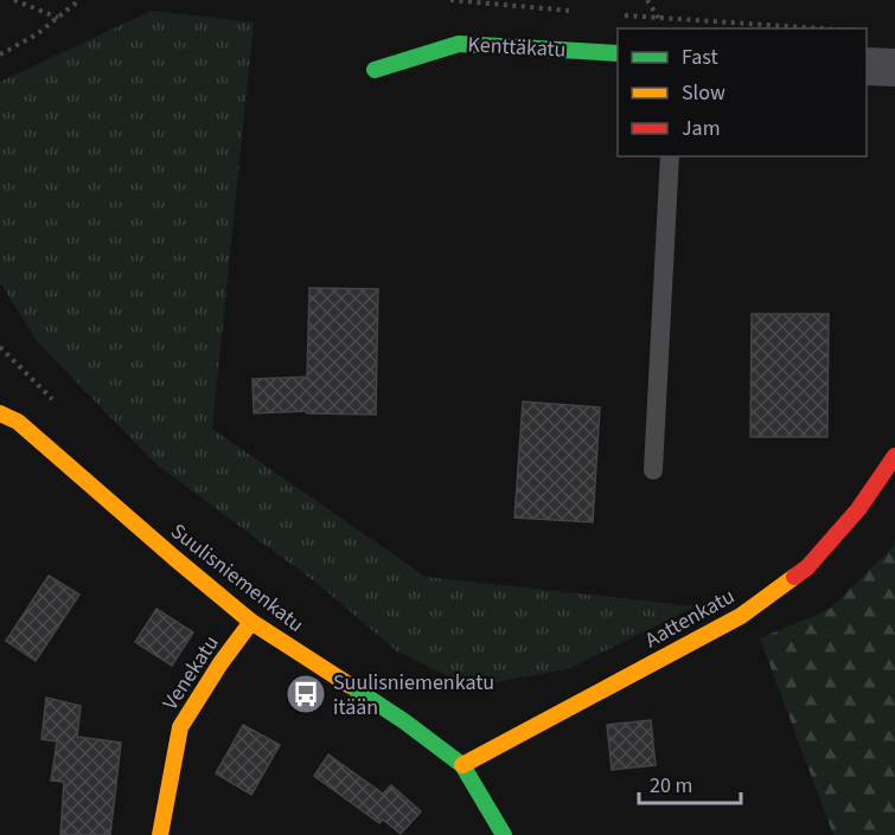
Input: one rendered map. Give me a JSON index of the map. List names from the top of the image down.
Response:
{
  "streets": {
    "street": [
      "Kenttäkatu",
      "Suulisniemenkatu",
      "Aattenkatu",
      "Venekatu"
    ]
  },
  "crossings": [
    ["Suulisniemenkatu", "Aattenkatu"],
    ["Suulisniemenkatu", "Venekatu"]
  ],
  "places": {
    "bus stop": ["Suulisniemenkatu itään"]
  },
  "legend": ["Fast", "Slow", "Jam"],
  "scale_bar": "20 m"
}
